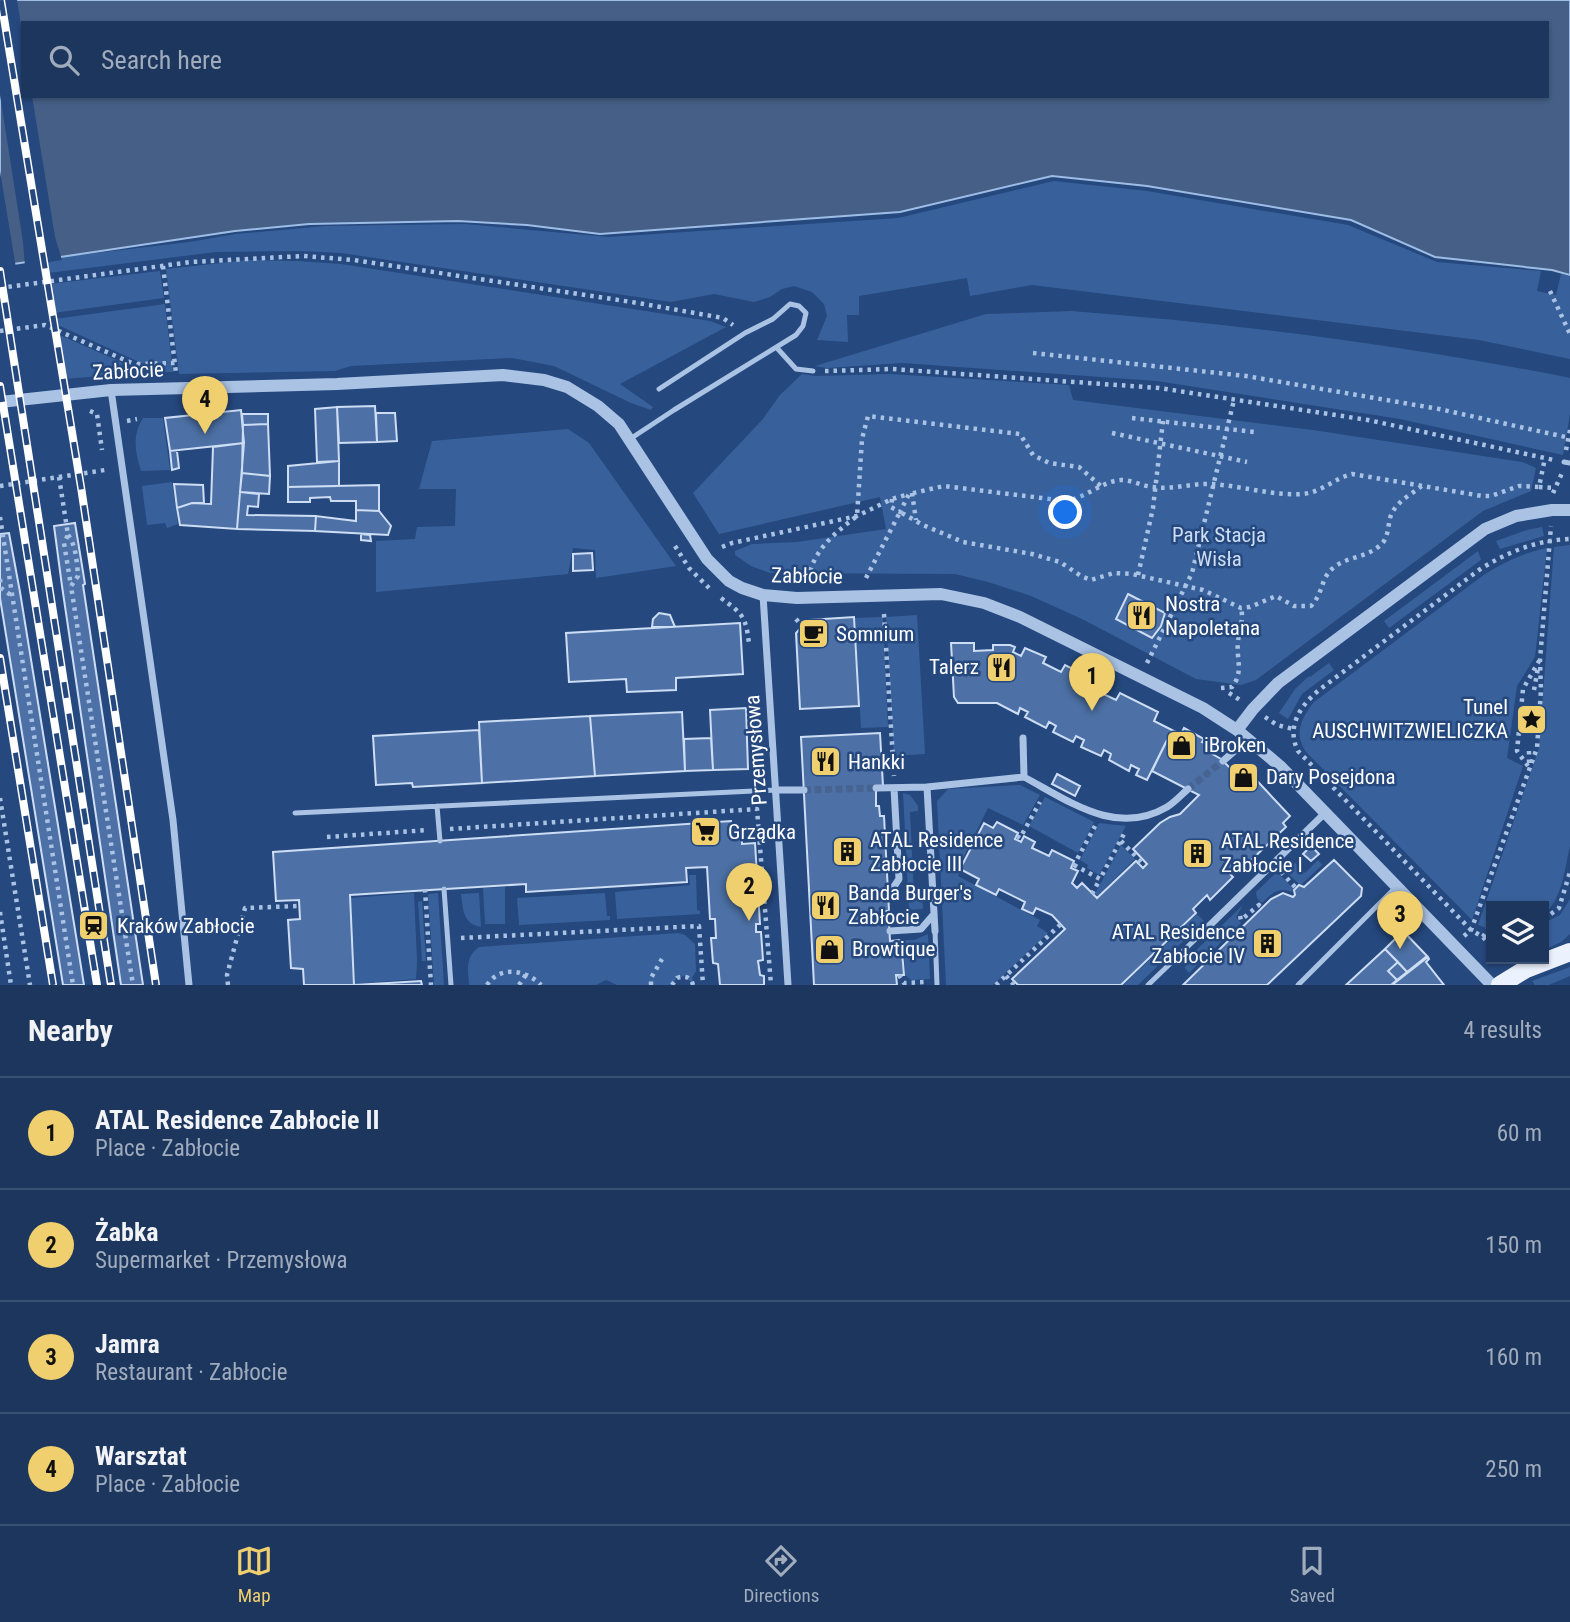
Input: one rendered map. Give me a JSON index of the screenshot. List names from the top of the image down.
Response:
{
  "streets": {
    "street": ["Zabłocie", "Przemysłowa"]
  },
  "crossings": [
    ["Zabłocie", "Przemysłowa"]
  ],
  "parks": ["Park Stacja Wisła"],
  "places": {
    "restaurant": [
      "Nostra Napoletana",
      "Talerz",
      "Hankki",
      "Banda Burger's Zabłocie"
    ],
    "cafe": ["Somnium"],
    "place": ["Tunel AUSCHWITZWIELICZKA"],
    "shop": ["iBroken", "Dary Posejdona", "Browtique"],
    "supermarket": ["Grządka"],
    "building": ["ATAL Residence Zabłocie III", "ATAL Residence Zabłocie I", "ATAL Residence Zabłocie IV"],
    "station": ["Kraków Zabłocie"]
  },
  "page": {
    "search": "Search here",
    "pins": [
      "4",
      "1",
      "2",
      "3"
    ],
    "heading": ["Nearby", "4 results"],
    "list": [
      {
        "mark": "1",
        "name": "ATAL Residence Zabłocie II",
        "note": "Place · Zabłocie",
        "value": "60 m"
      },
      {
        "mark": "2",
        "name": "Żabka",
        "note": "Supermarket · Przemysłowa",
        "value": "150 m"
      },
      {
        "mark": "3",
        "name": "Jamra",
        "note": "Restaurant · Zabłocie",
        "value": "160 m"
      },
      {
        "mark": "4",
        "name": "Warsztat",
        "note": "Place · Zabłocie",
        "value": "250 m"
      }
    ],
    "nav": ["Map", "Directions", "Saved"]
  }
}
